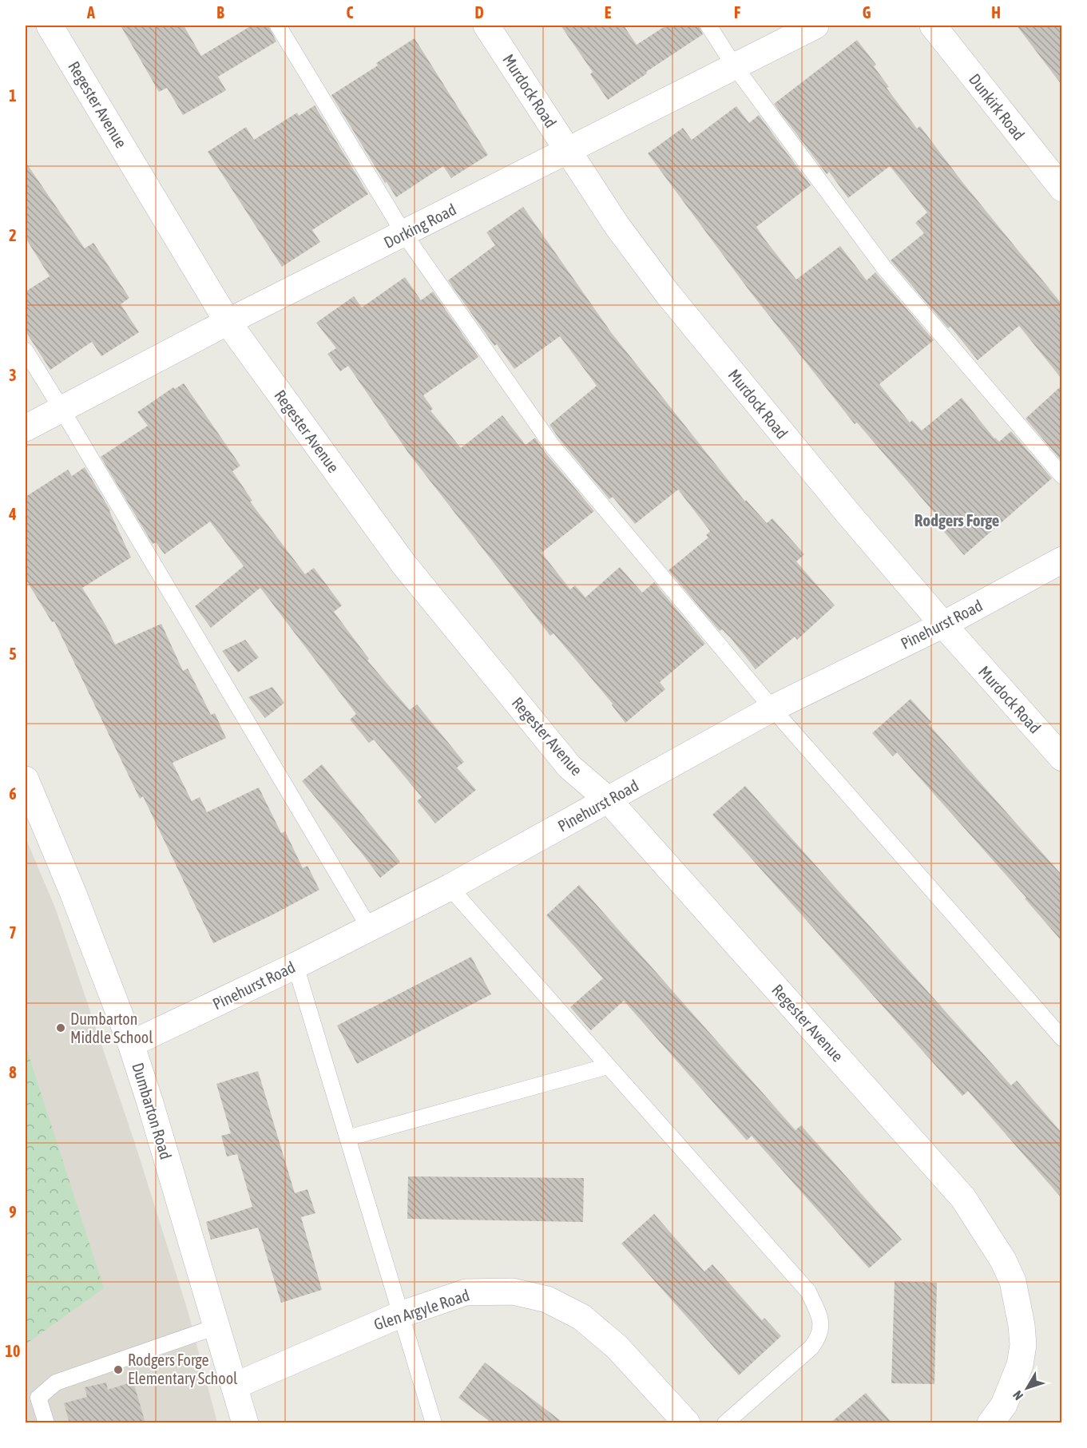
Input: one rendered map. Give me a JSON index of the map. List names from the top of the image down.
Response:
{
  "streets": {
    "street": [
      "Murdock Road",
      "Regester Avenue",
      "Dunkirk Road",
      "Dorking Road",
      "Pinehurst Road",
      "Dumbarton Road",
      "Glen Argyle Road"
    ]
  },
  "crossings": [
    ["Murdock Road", "Dorking Road"],
    ["Murdock Road", "Pinehurst Road"],
    ["Regester Avenue", "Dorking Road"],
    ["Regester Avenue", "Pinehurst Road"],
    ["Pinehurst Road", "Dumbarton Road"],
    ["Dumbarton Road", "Glen Argyle Road"]
  ],
  "districts": ["Rodgers Forge"],
  "places": ["Dumbarton Middle School", "Rodgers Forge Elementary School"],
  "north": "bottom left",
  "grid": {
    "columns": [
      "A",
      "B",
      "C",
      "D",
      "E",
      "F",
      "G",
      "H"
    ],
    "rows": [
      "1",
      "2",
      "3",
      "4",
      "5",
      "6",
      "7",
      "8",
      "9",
      "10"
    ]
  }
}
